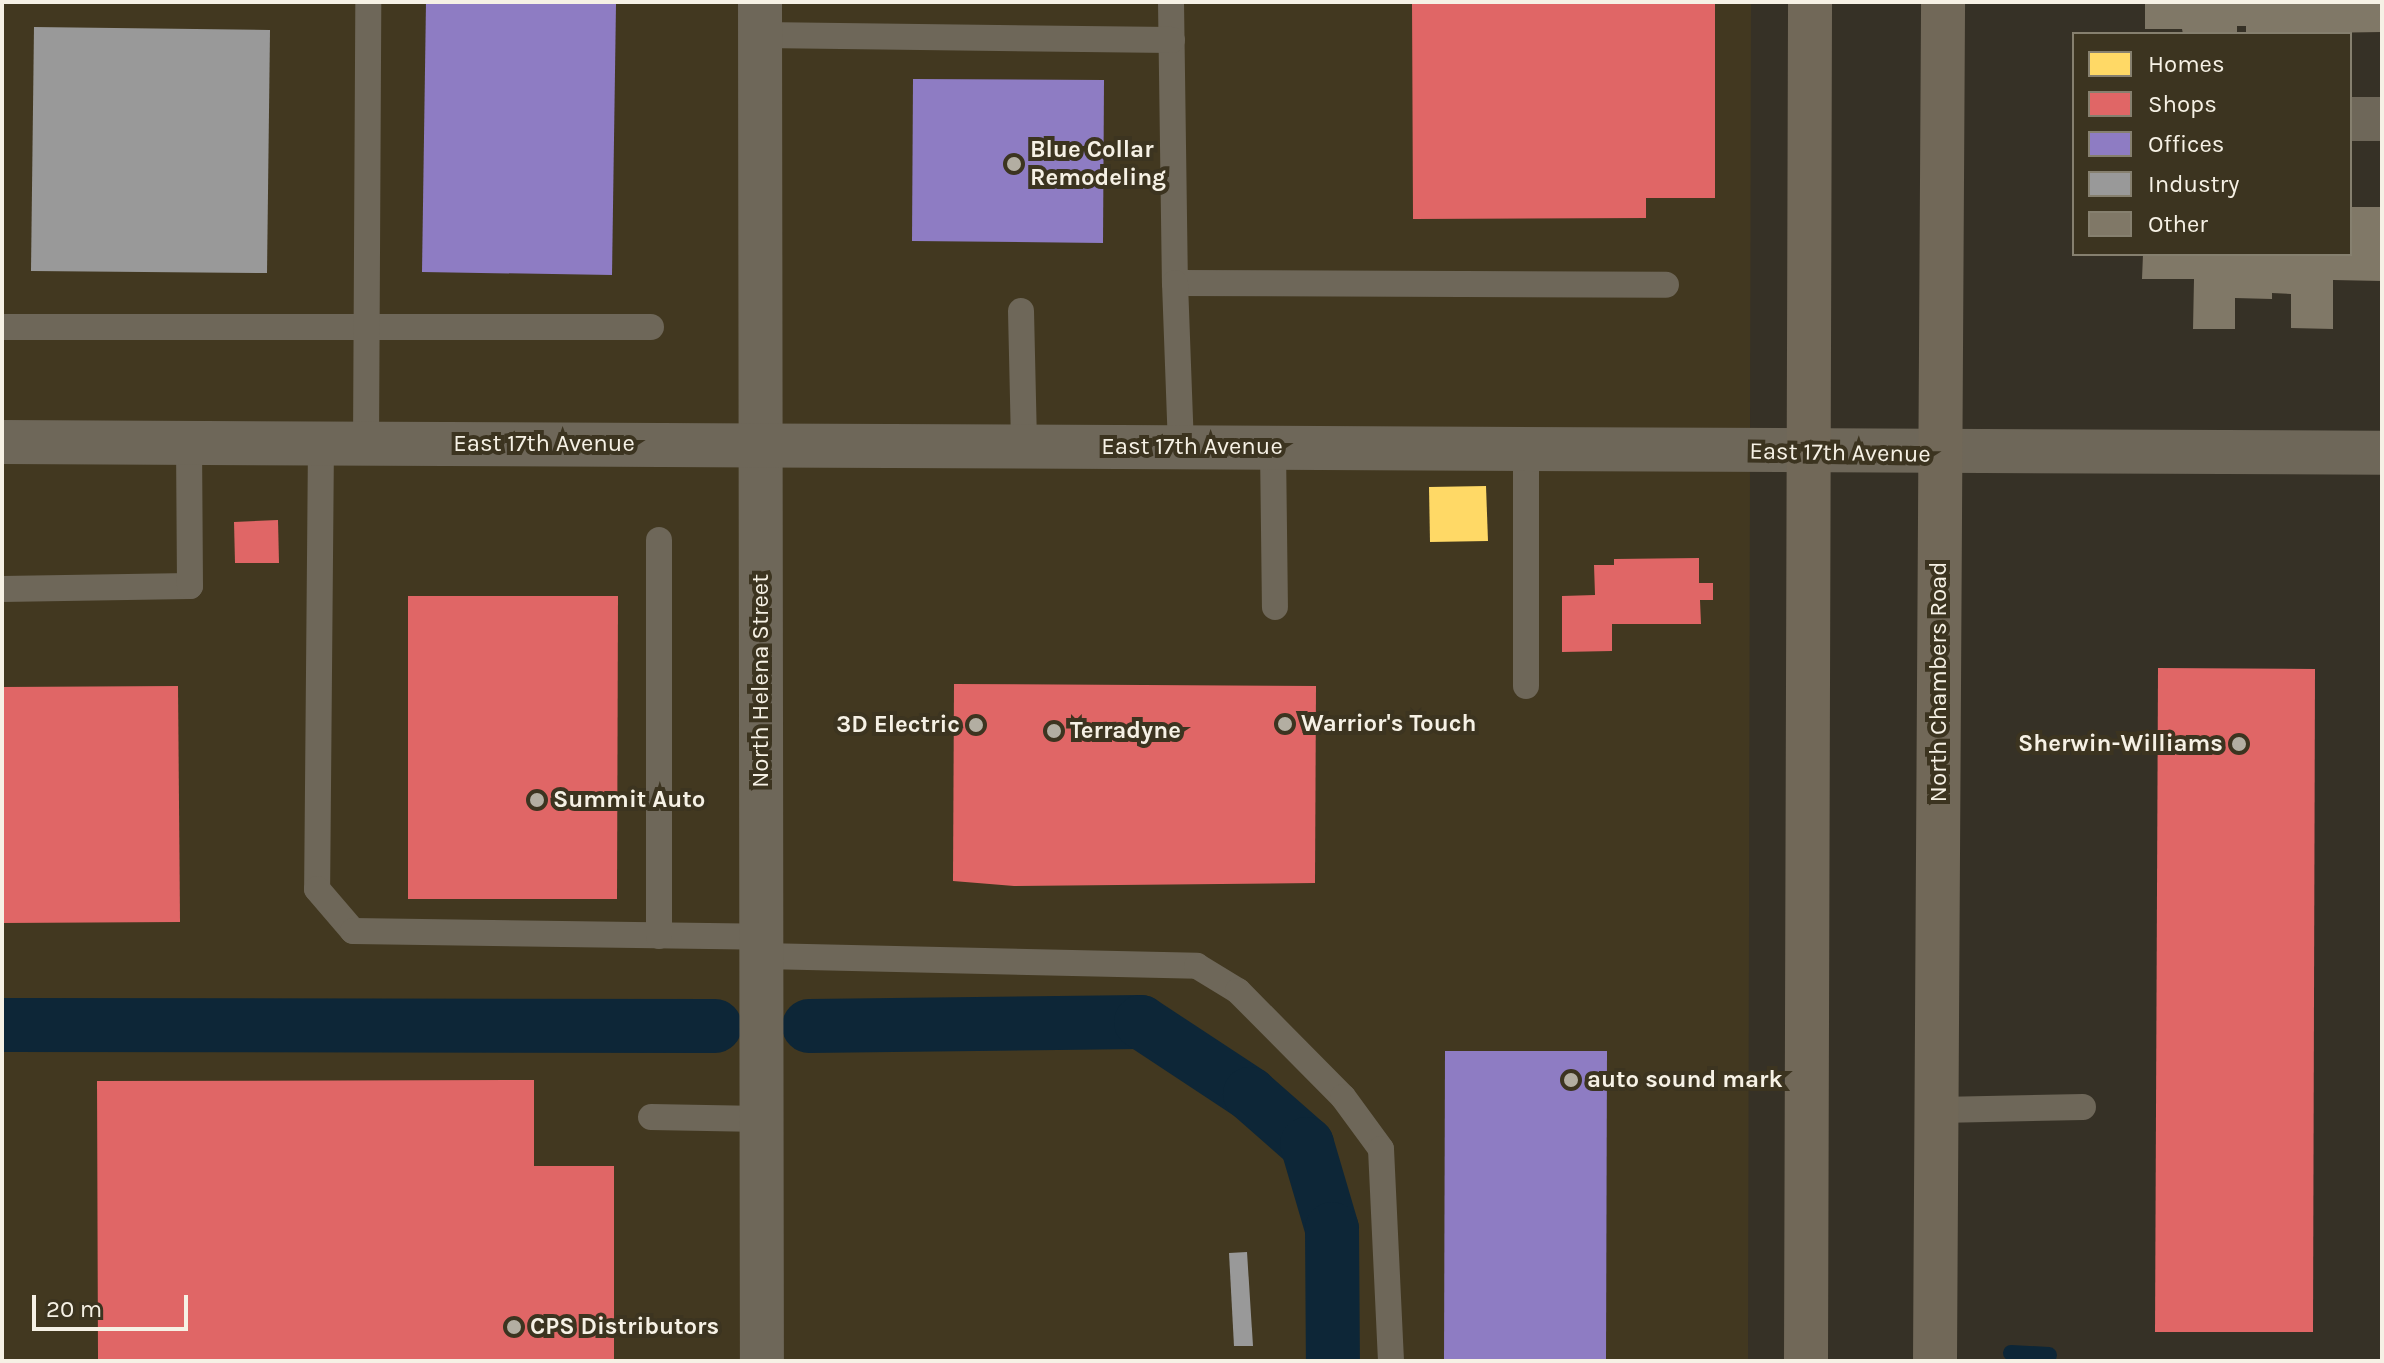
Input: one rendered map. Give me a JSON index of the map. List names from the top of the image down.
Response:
{
  "streets": {
    "main road": ["North Chambers Road"],
    "street": ["East 17th Avenue", "North Helena Street"]
  },
  "crossings": [
    ["East 17th Avenue", "North Helena Street"],
    ["East 17th Avenue", "North Chambers Road"]
  ],
  "places": [
    "Blue Collar Remodeling",
    "Warrior's Touch",
    "3D Electric",
    "Terradyne",
    "Sherwin-Williams",
    "Summit Auto",
    "auto sound mark",
    "CPS Distributors"
  ],
  "legend": [
    "Homes",
    "Shops",
    "Offices",
    "Industry",
    "Other"
  ],
  "scale_bar": "20 m"
}
